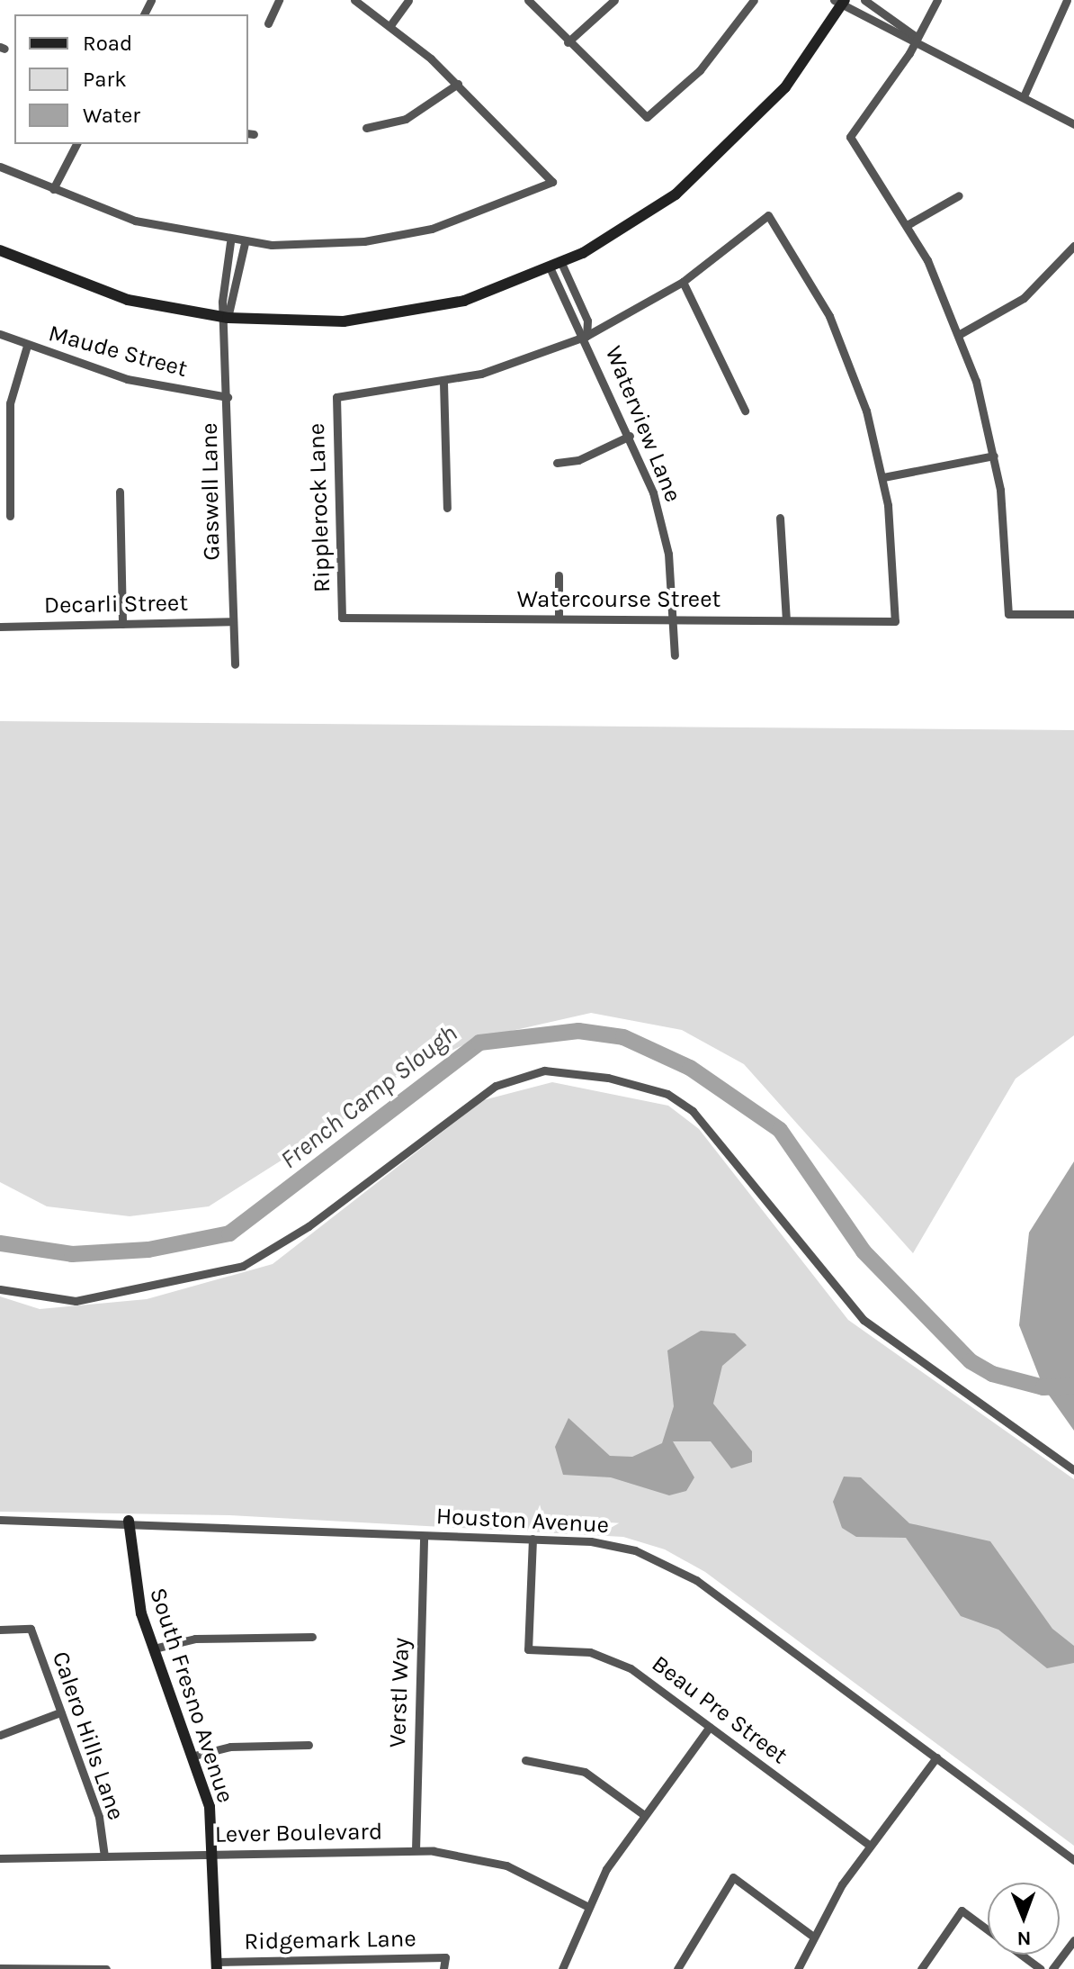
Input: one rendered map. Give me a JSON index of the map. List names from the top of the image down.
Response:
{
  "streets": {
    "street": [
      "Maude Street",
      "Waterview Lane",
      "Gaswell Lane",
      "Ripplerock Lane",
      "Watercourse Street",
      "Decarli Street",
      "Houston Avenue",
      "Verstl Way",
      "South Fresno Avenue",
      "Beau Pre Street",
      "Calero Hills Lane",
      "Lever Boulevard",
      "Ridgemark Lane"
    ]
  },
  "crossings": [
    ["Maude Street", "Gaswell Lane"],
    ["Waterview Lane", "Watercourse Street"],
    ["Gaswell Lane", "Decarli Street"],
    ["Ripplerock Lane", "Watercourse Street"],
    ["Houston Avenue", "Verstl Way"],
    ["Houston Avenue", "South Fresno Avenue"],
    ["Houston Avenue", "Beau Pre Street"],
    ["Verstl Way", "Lever Boulevard"],
    ["South Fresno Avenue", "Lever Boulevard"],
    ["South Fresno Avenue", "Ridgemark Lane"],
    ["Calero Hills Lane", "Lever Boulevard"]
  ],
  "water": ["French Camp Slough"],
  "legend": ["Road", "Park", "Water"],
  "north": "bottom"
}
